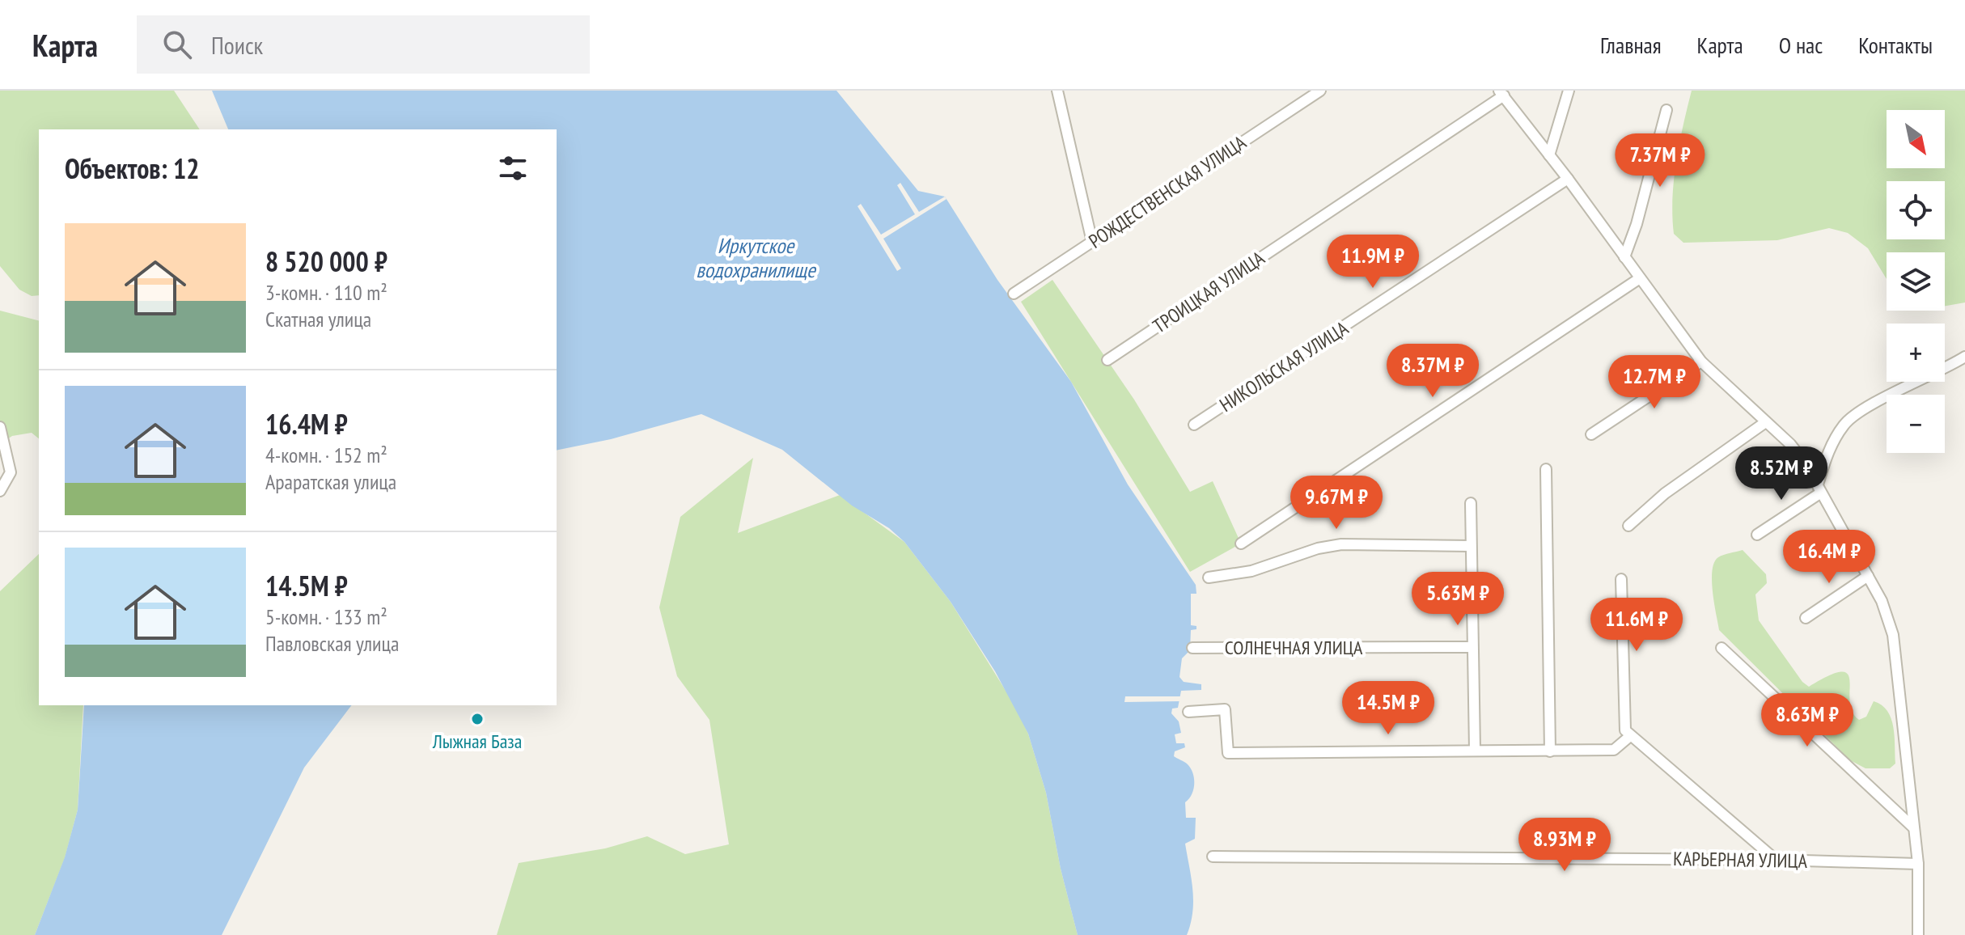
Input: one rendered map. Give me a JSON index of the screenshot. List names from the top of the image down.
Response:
{
  "streets": {
    "street": [
      "РОЖДЕСТВЕНСКАЯ УЛИЦА",
      "ТРОИЦКАЯ УЛИЦА",
      "НИКОЛЬСКАЯ УЛИЦА",
      "СОЛНЕЧНАЯ УЛИЦА",
      "КАРЬЕРНАЯ УЛИЦА"
    ]
  },
  "water": ["Иркутское водохранилище"],
  "places": ["Лыжная База"],
  "north": "bottom right",
  "page": {
    "header": "Карта",
    "search": "Поиск",
    "nav": [
      "Главная",
      "Карта",
      "О нас",
      "Контакты"
    ],
    "map_buttons": ["+", "−"],
    "heading": "Объектов: 12",
    "price": [
      "7.37M ₽",
      "11.9M ₽",
      "8.37M ₽",
      "12.7M ₽",
      "8.52M ₽",
      "9.67M ₽",
      "16.4M ₽",
      "5.63M ₽",
      "11.6M ₽",
      "14.5M ₽",
      "8.63M ₽",
      "8.93M ₽"
    ],
    "list": [
      {
        "name": "8 520 000 ₽",
        "note": "3-комн. · 110 m² · Скатная улица"
      },
      {
        "name": "16.4M ₽",
        "note": "4-комн. · 152 m² · Араратская улица"
      },
      {
        "name": "14.5M ₽",
        "note": "5-комн. · 133 m² · Павловская улица"
      }
    ]
  }
}
